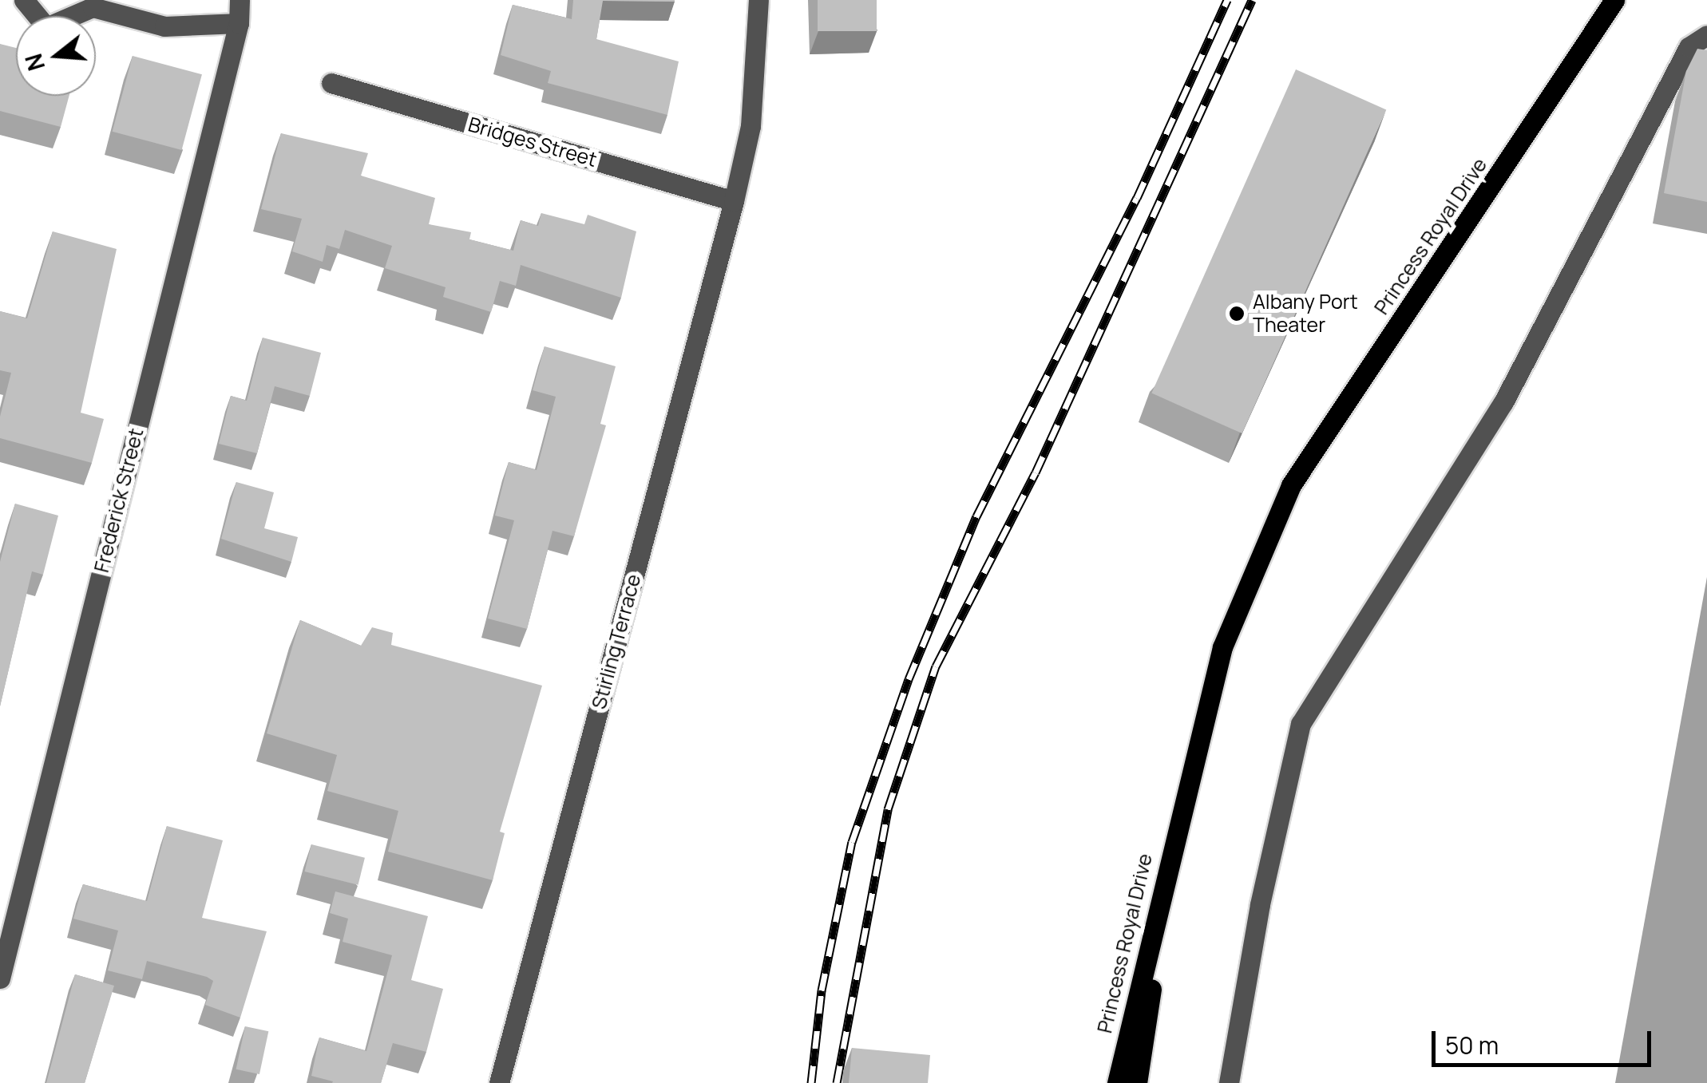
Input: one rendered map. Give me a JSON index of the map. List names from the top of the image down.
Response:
{
  "streets": {
    "main road": ["Princess Royal Drive"],
    "street": ["Bridges Street", "Frederick Street", "Stirling Terrace"]
  },
  "crossings": [
    ["Bridges Street", "Stirling Terrace"]
  ],
  "places": ["Albany Port Theater"],
  "scale_bar": "50 m",
  "north": "left"
}
